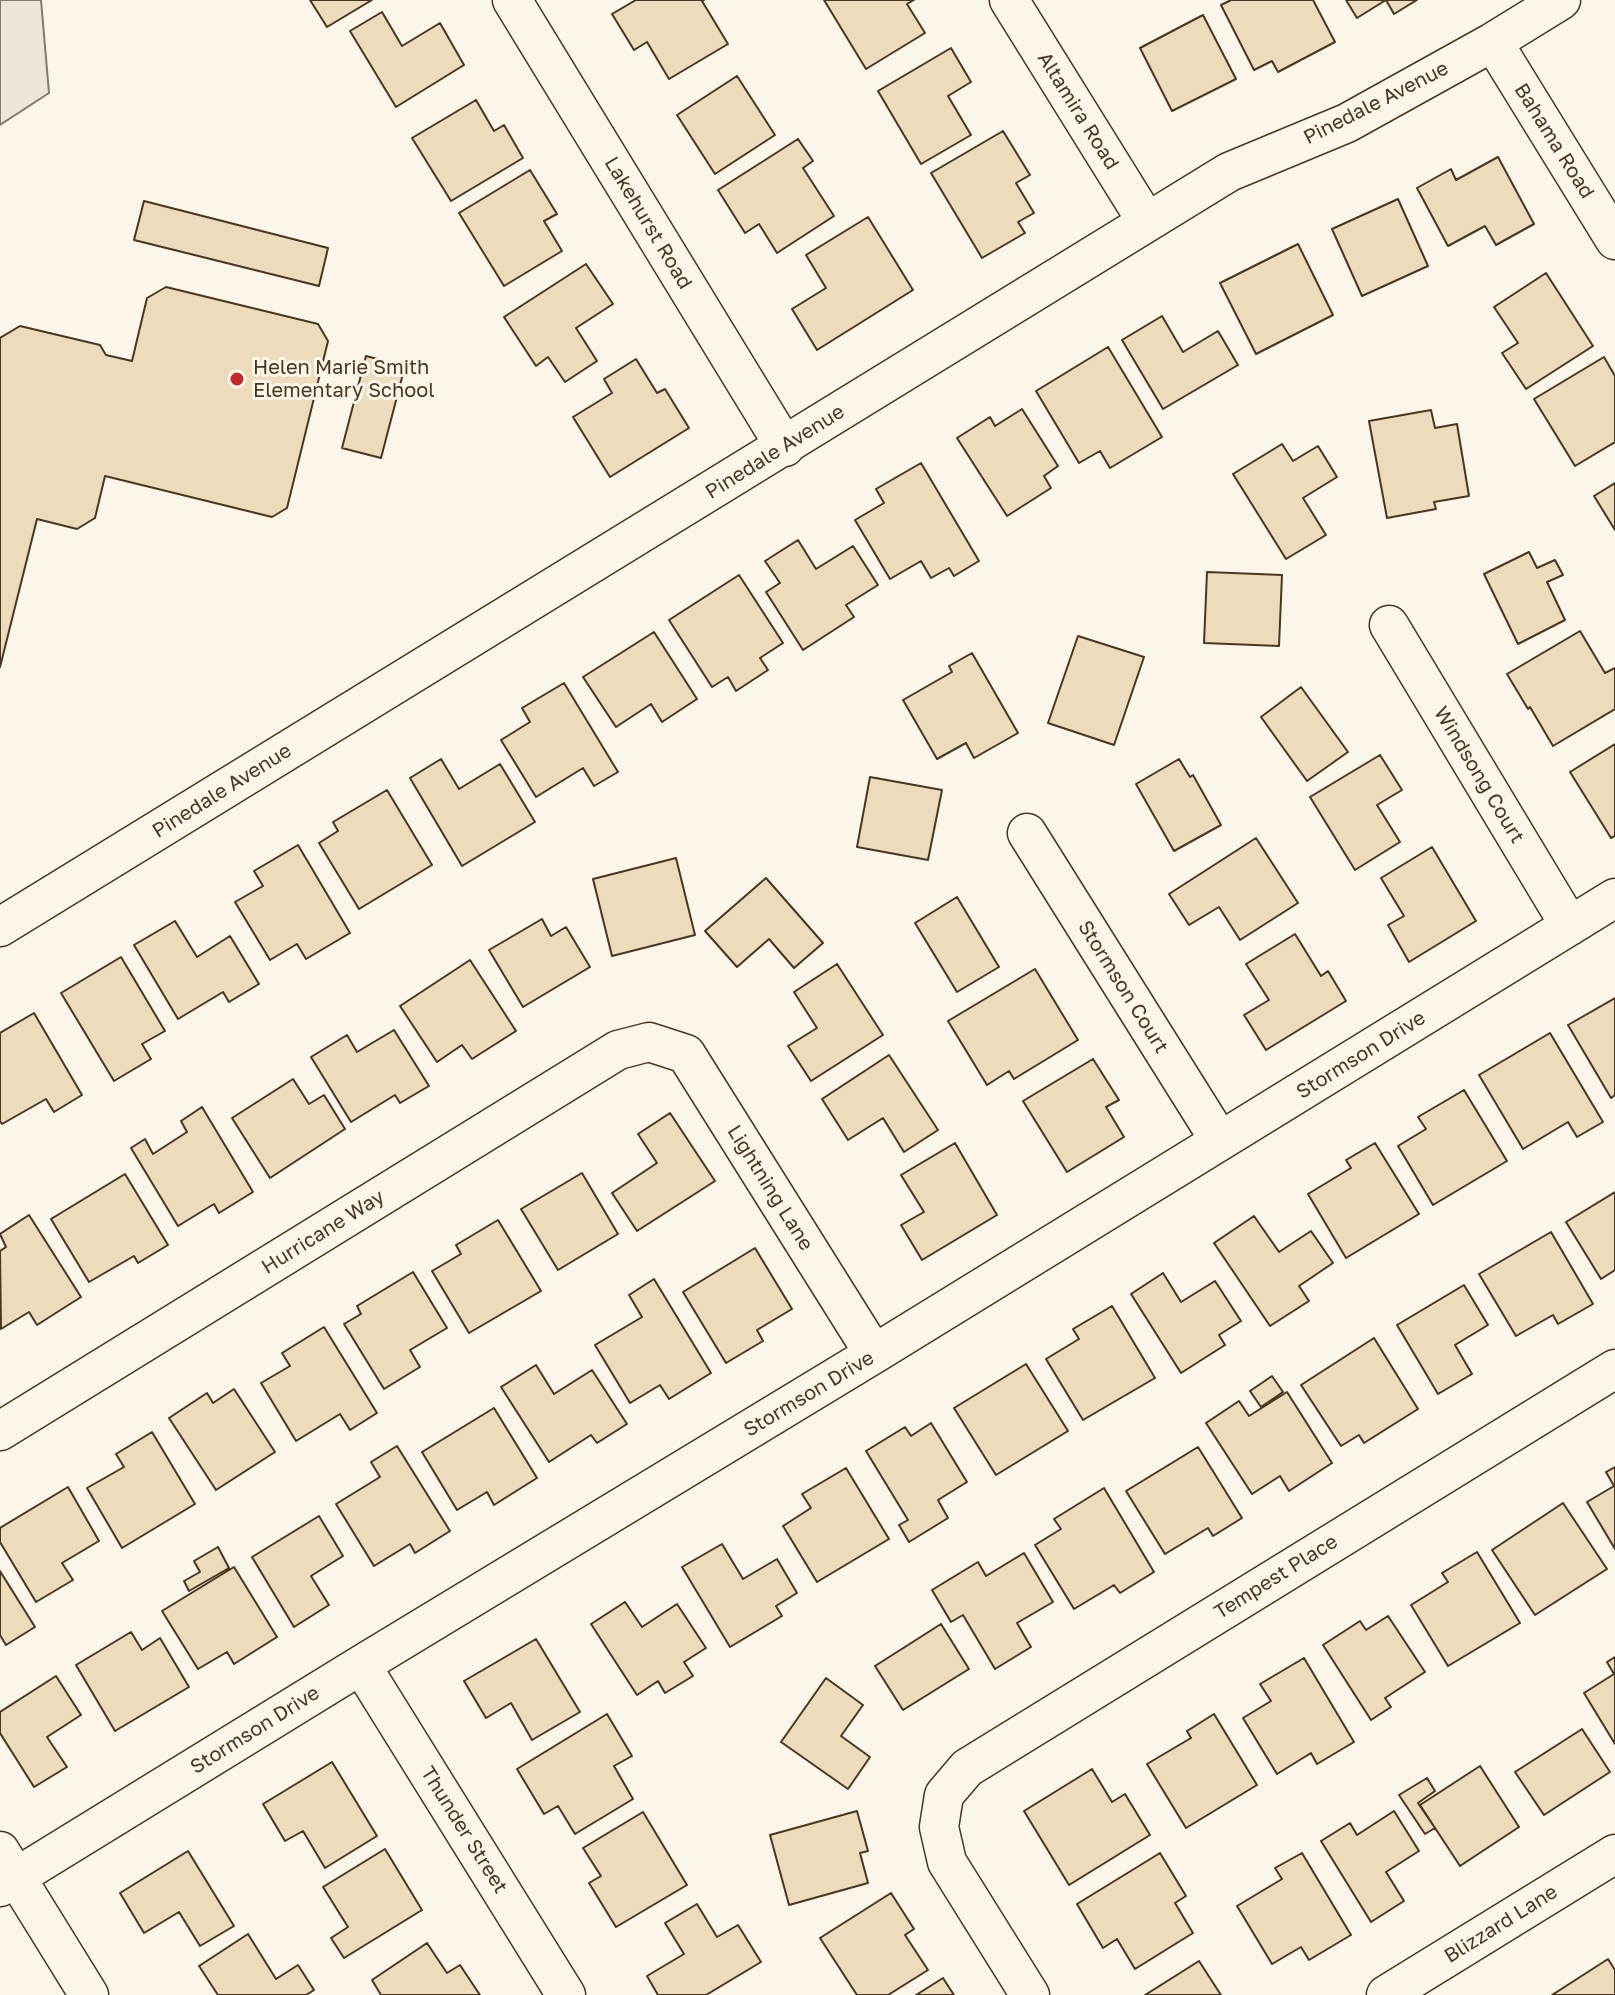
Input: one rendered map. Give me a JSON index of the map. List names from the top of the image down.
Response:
{
  "streets": {
    "street": [
      "Pinedale Avenue",
      "Altamira Road",
      "Bahama Road",
      "Lakehurst Road",
      "Windsong Court",
      "Stormson Court",
      "Stormson Drive",
      "Lightning Lane",
      "Hurricane Way",
      "Tempest Place",
      "Thunder Street",
      "Blizzard Lane"
    ]
  },
  "crossings": [
    ["Pinedale Avenue", "Altamira Road"],
    ["Pinedale Avenue", "Bahama Road"],
    ["Pinedale Avenue", "Lakehurst Road"],
    ["Windsong Court", "Stormson Drive"],
    ["Stormson Court", "Stormson Drive"],
    ["Stormson Drive", "Lightning Lane"],
    ["Stormson Drive", "Thunder Street"],
    ["Lightning Lane", "Hurricane Way"]
  ],
  "places": ["Helen Marie Smith Elementary School"]
}
